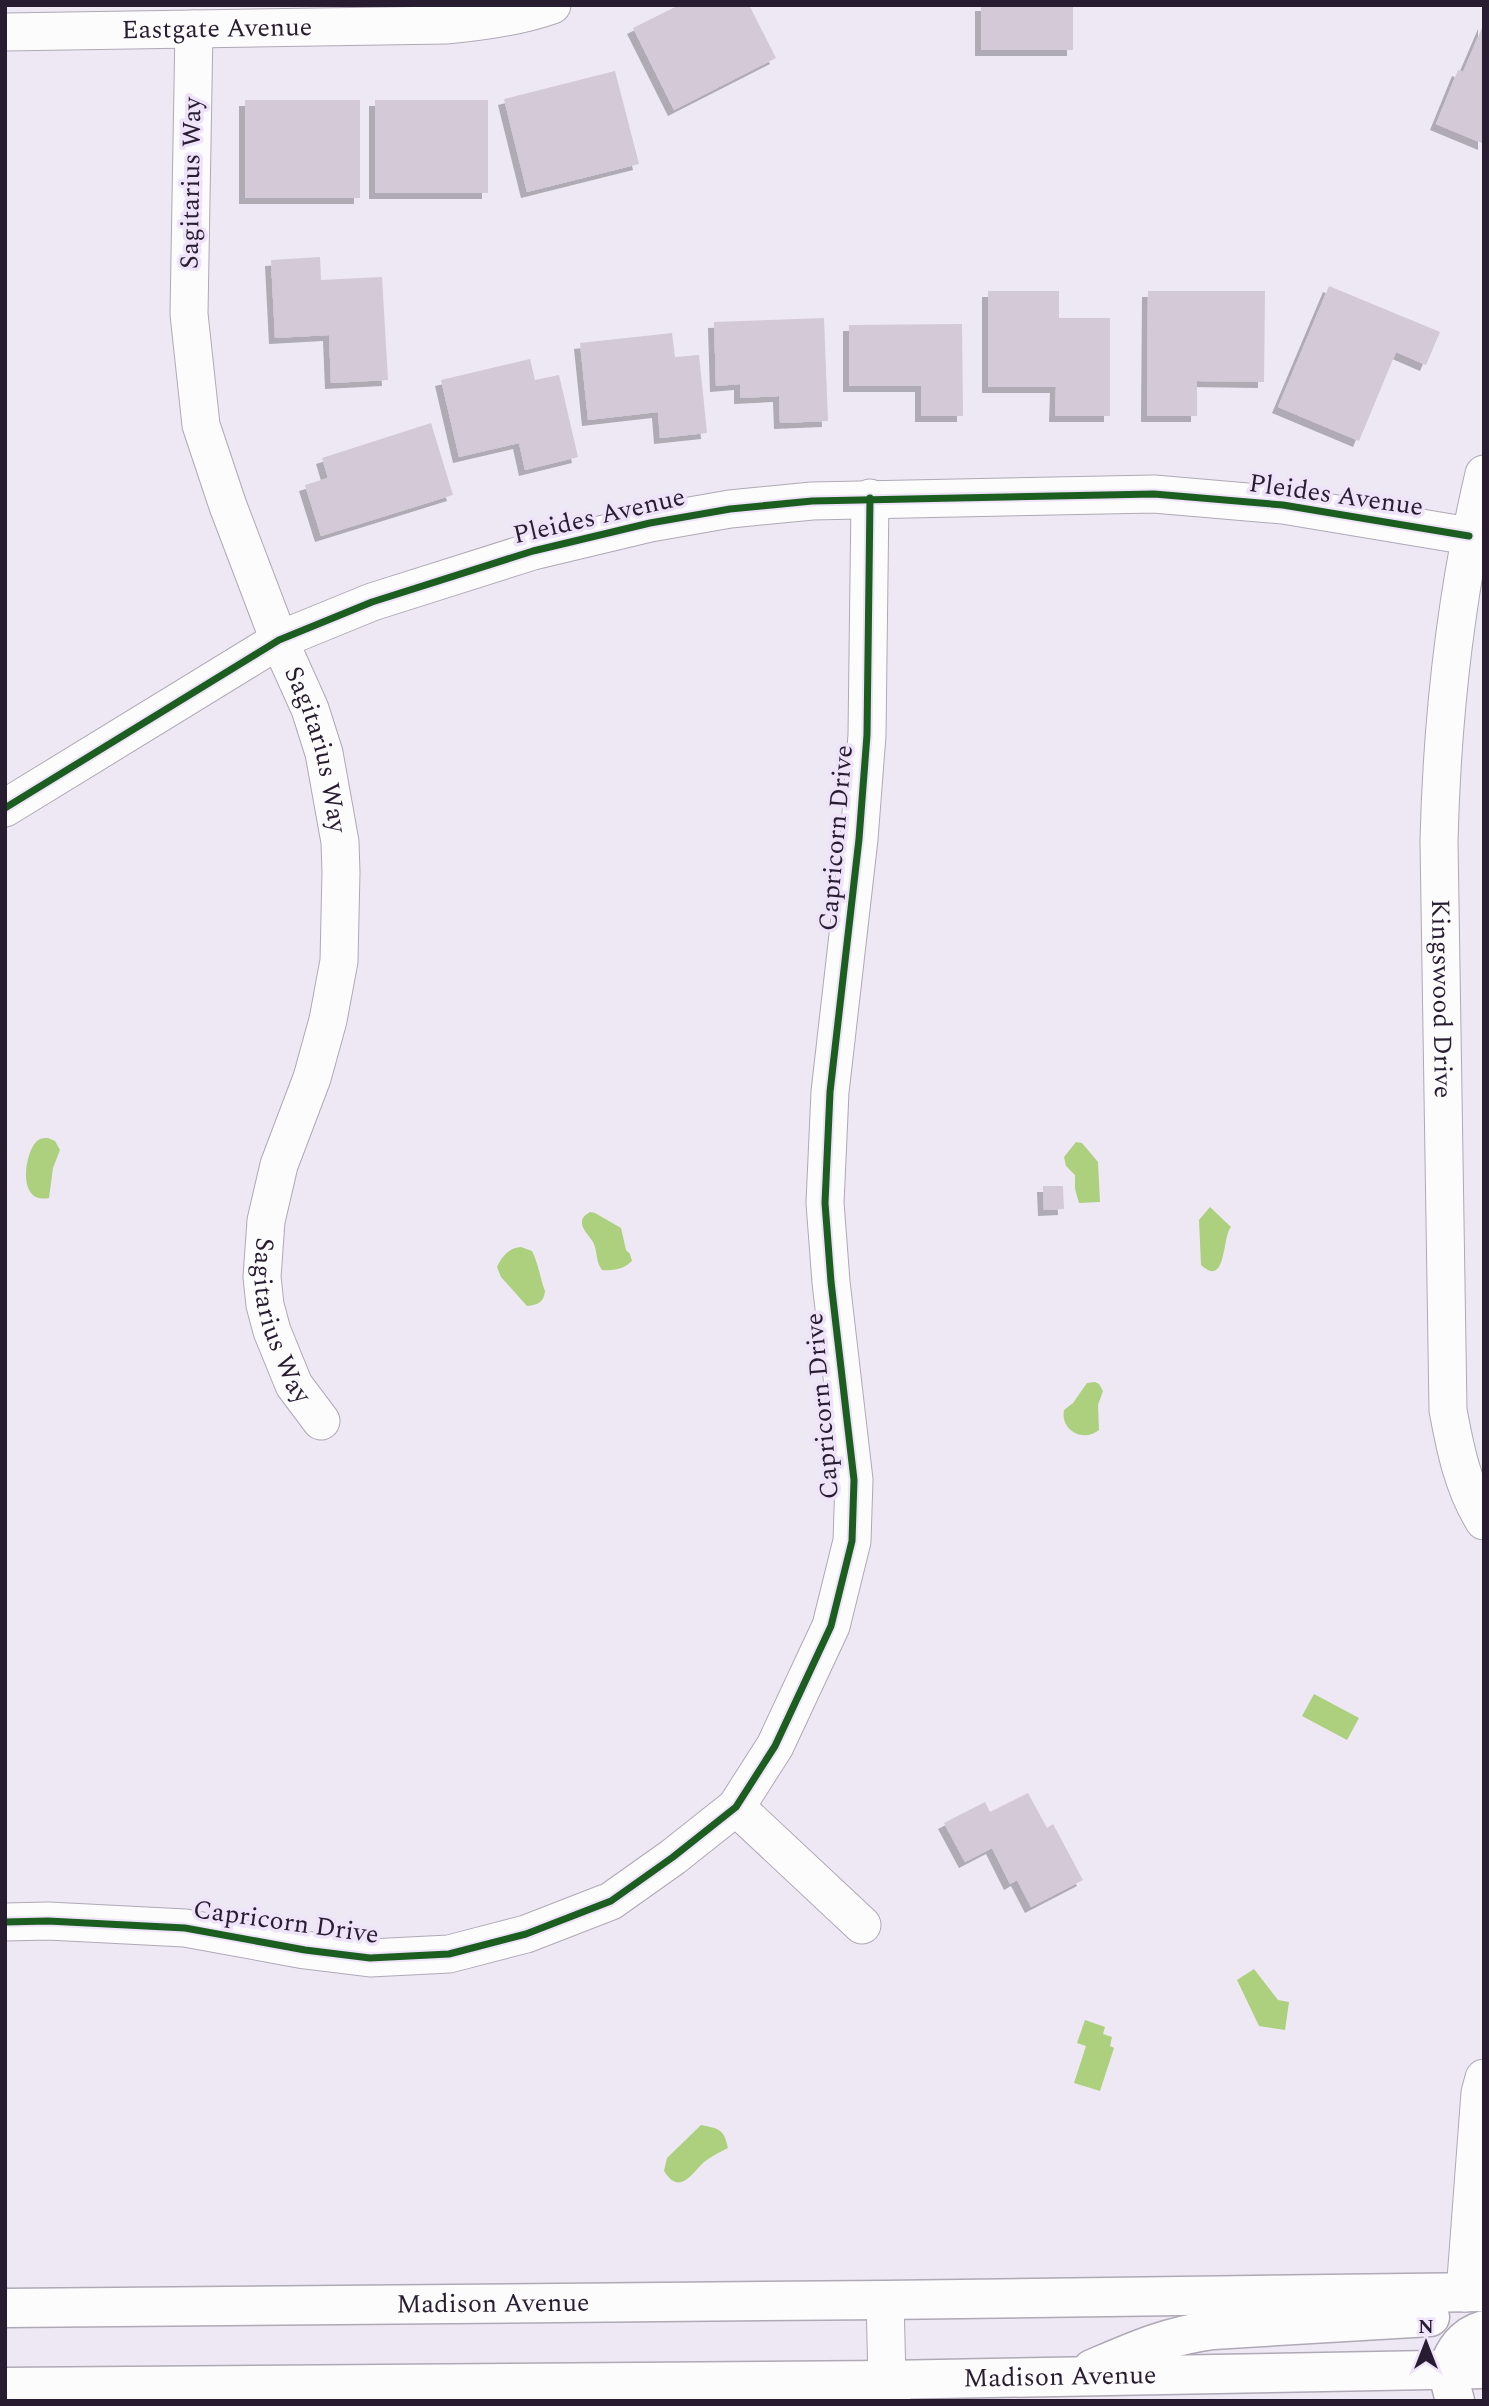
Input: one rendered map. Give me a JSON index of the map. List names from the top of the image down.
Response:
{
  "streets": {
    "main road": ["Madison Avenue"],
    "street": [
      "Eastgate Avenue",
      "Sagitarius Way",
      "Pleides Avenue",
      "Capricorn Drive",
      "Kingswood Drive"
    ]
  },
  "crossings": [
    ["Eastgate Avenue", "Sagitarius Way"],
    ["Sagitarius Way", "Pleides Avenue"],
    ["Pleides Avenue", "Capricorn Drive"],
    ["Pleides Avenue", "Kingswood Drive"]
  ],
  "north": "top"
}
